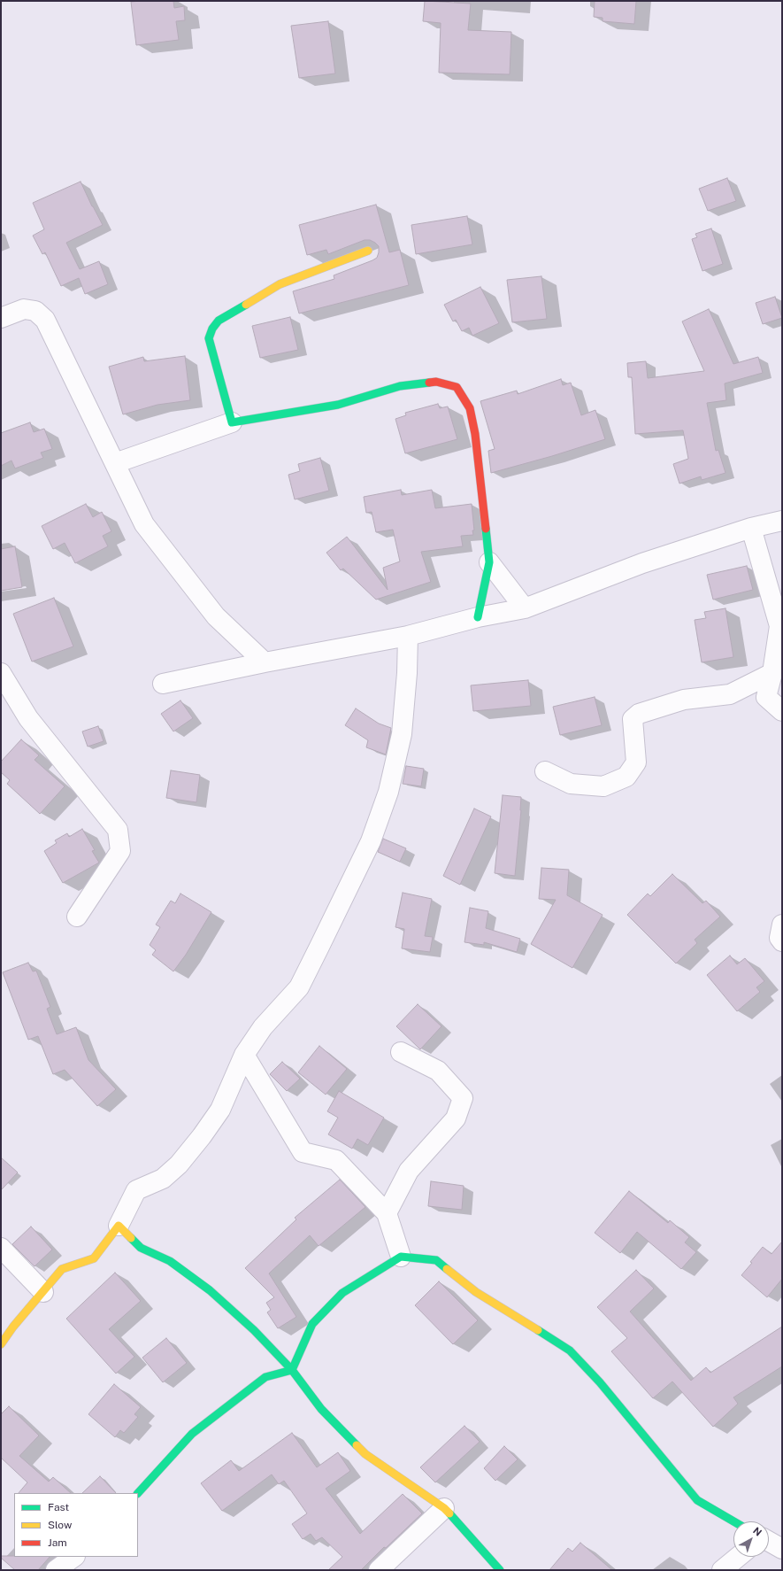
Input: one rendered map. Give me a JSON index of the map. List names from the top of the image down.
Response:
{
  "legend": ["Fast", "Slow", "Jam"],
  "north": "top right"
}
